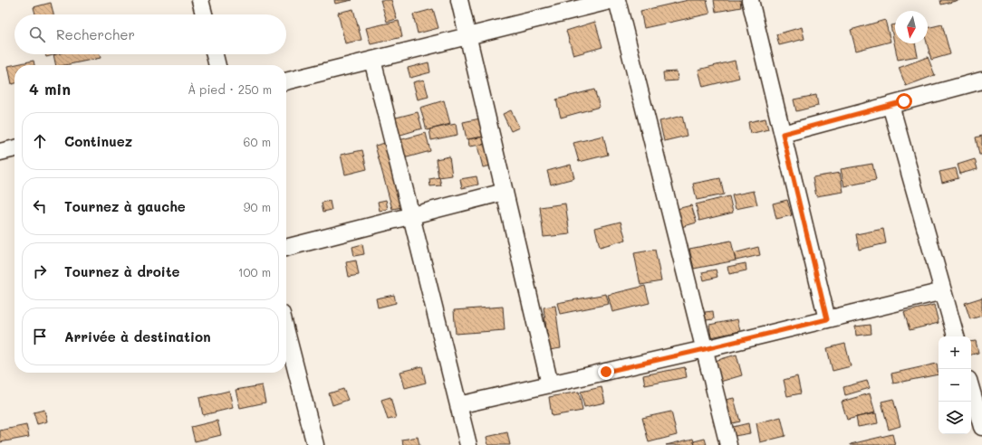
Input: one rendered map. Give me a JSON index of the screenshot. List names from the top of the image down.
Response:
{
  "north": "bottom",
  "page": {
    "search": "Rechercher",
    "heading": ["4 min", "À pied · 250 m"],
    "list": [
      ["Continuez", "60 m"],
      ["Tournez à gauche", "90 m"],
      ["Tournez à droite", "100 m"],
      "Arrivée à destination"
    ],
    "map_buttons": ["+", "−"]
  }
}
